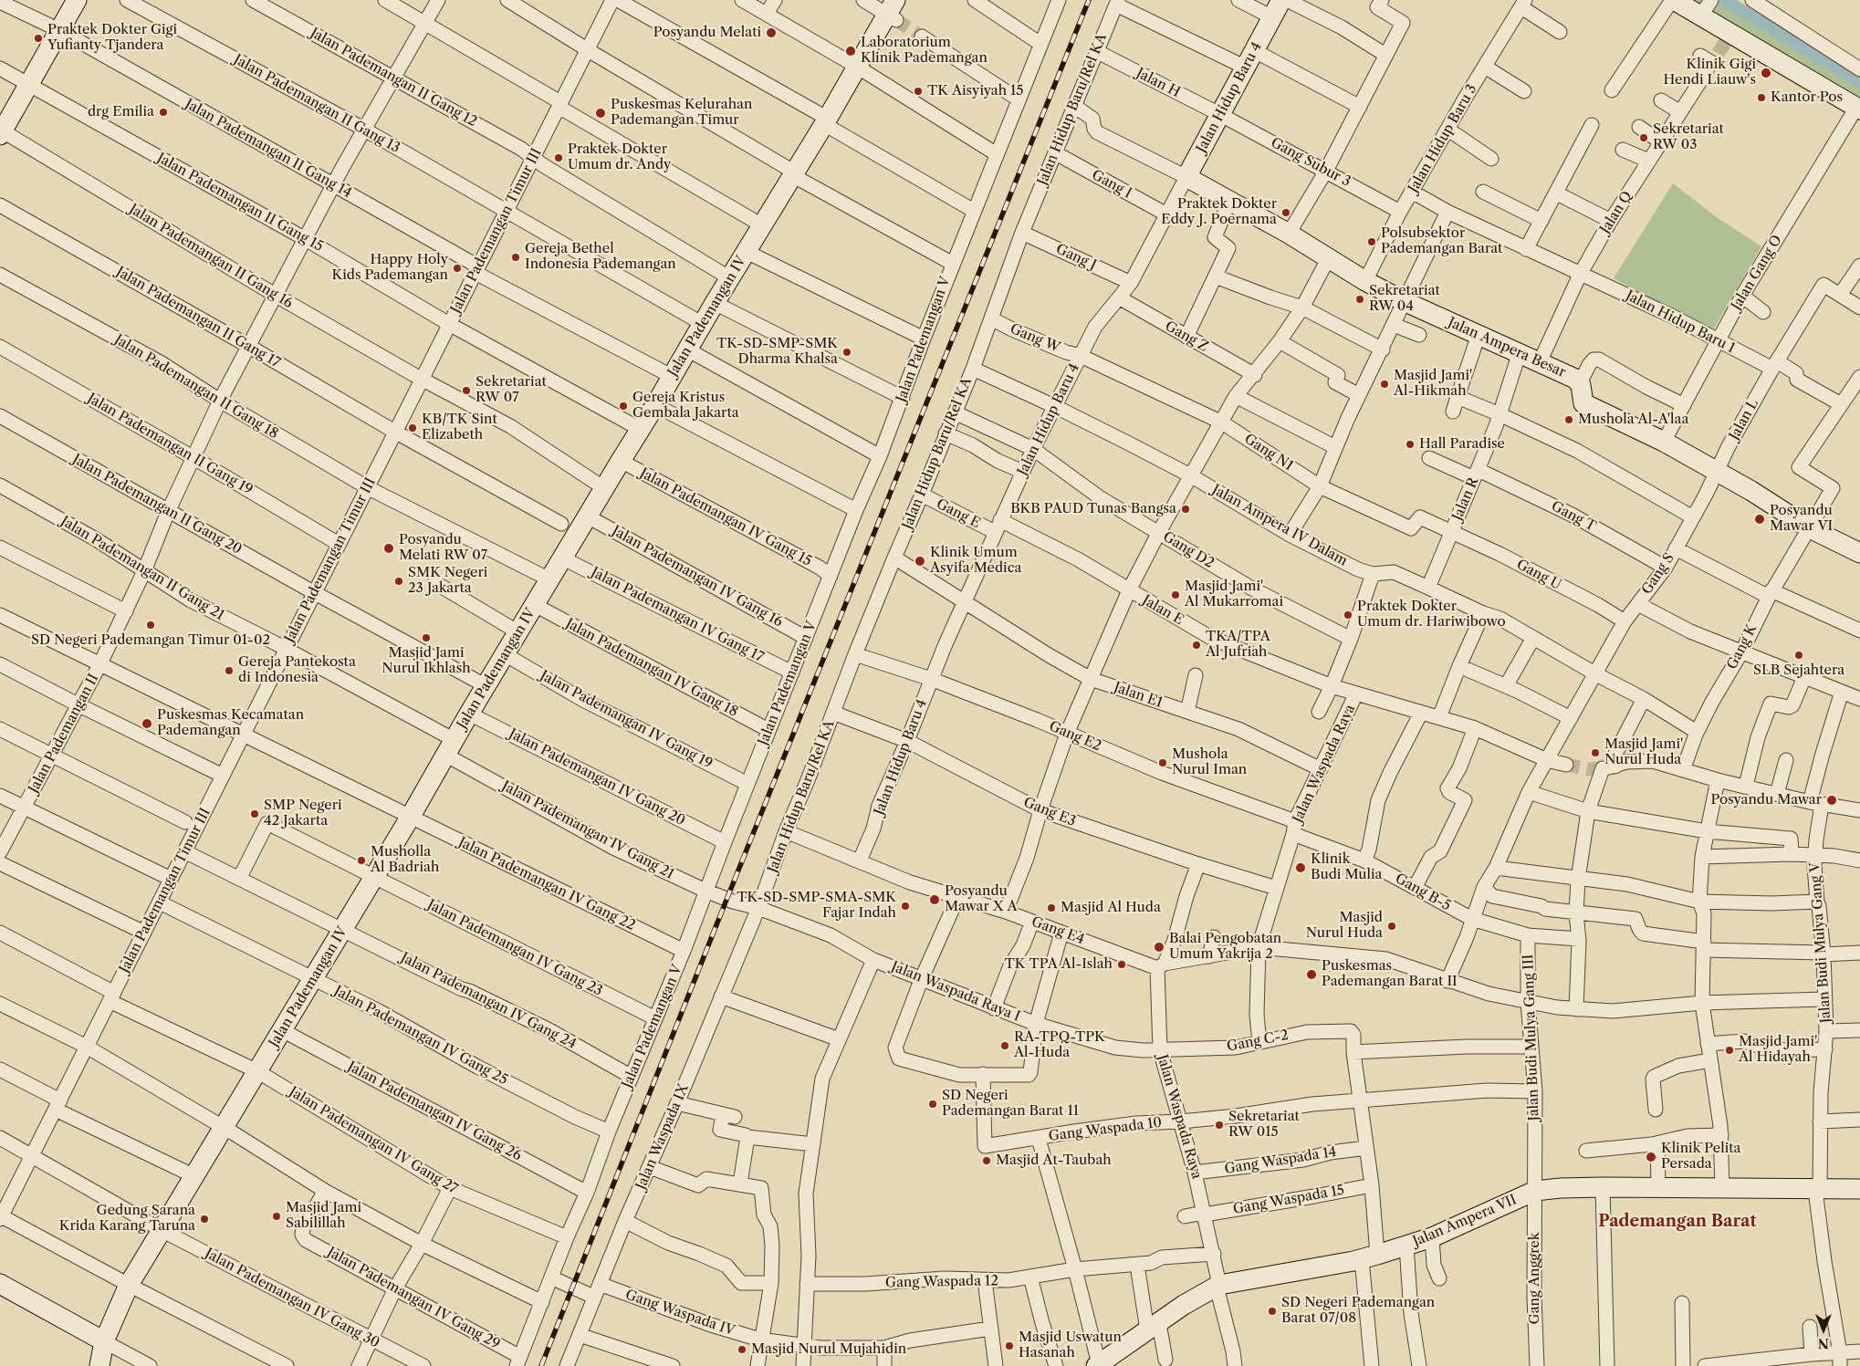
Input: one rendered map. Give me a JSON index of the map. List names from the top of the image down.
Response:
{
  "streets": {
    "street": [
      "Jalan Pademangan II Gang 12",
      "Jalan H",
      "Jalan Hidup Baru 4",
      "Jalan Pademangan II Gang 13",
      "Jalan Hidup Baru/Rel KA",
      "Jalan Hidup Baru 3",
      "Jalan Pademangan II Gang 14",
      "Gang Subur 3",
      "Gang I",
      "Jalan Pademangan II Gang 15",
      "Jalan Q",
      "Jalan Pademangan Timur III",
      "Jalan Pademangan II Gang 16",
      "Gang J",
      "Jalan Gang O",
      "Jalan Pademangan IV",
      "Jalan Pademangan II Gang 17",
      "Jalan Hidup Baru 1",
      "Gang Z",
      "Gang W",
      "Jalan Pademangan V",
      "Jalan Ampera Besar",
      "Jalan Pademangan II Gang 18",
      "Jalan L",
      "Jalan Pademangan II Gang 19",
      "Gang N1",
      "Jalan R",
      "Jalan Pademangan II Gang 20",
      "Gang E",
      "Gang T",
      "Jalan Pademangan IV Gang 15",
      "Jalan Ampera IV Dalam",
      "Gang D2",
      "Jalan Pademangan II Gang 21",
      "Gang S",
      "Gang U",
      "Jalan Pademangan IV Gang 16",
      "Jalan E",
      "Jalan Pademangan IV Gang 17",
      "Gang K",
      "Jalan Pademangan IV Gang 18",
      "Jalan E1",
      "Jalan Pademangan IV Gang 19",
      "Jalan Pademangan II",
      "Gang E2",
      "Jalan Waspada Raya",
      "Jalan Pademangan IV Gang 20",
      "Gang E3",
      "Jalan Pademangan IV Gang 21",
      "Jalan Pademangan IV Gang 22",
      "Gang B-5",
      "Gang E4",
      "Jalan Budi Mulya Gang V",
      "Jalan Pademangan IV Gang 23",
      "Jalan Waspada Raya I",
      "Jalan Pademangan IV Gang 24",
      "Jalan Pademangan IV Gang 25",
      "Jalan Budi Mulya Gang III",
      "Gang C-2",
      "Jalan Pademangan IV Gang 26",
      "Gang Waspada 10",
      "Jalan Waspada IX",
      "Jalan Pademangan IV Gang 27",
      "Gang Waspada 14",
      "Gang Waspada 15",
      "Jalan Ampera VII",
      "Gang Anggrek",
      "Gang Waspada 12",
      "Jalan Pademangan IV Gang 30",
      "Jalan Pademangan IV Gang 29",
      "Gang Waspada IV"
    ]
  },
  "crossings": [
    ["Jalan Pademangan II Gang 12", "Jalan Pademangan Timur III"],
    ["Jalan Pademangan II Gang 12", "Jalan Pademangan IV"],
    ["Jalan H", "Jalan Hidup Baru 4"],
    ["Jalan H", "Jalan Hidup Baru/Rel KA"],
    ["Jalan H", "Gang Subur 3"],
    ["Jalan Hidup Baru 4", "Gang Subur 3"],
    ["Jalan Hidup Baru 4", "Gang I"],
    ["Jalan Hidup Baru 4", "Gang J"],
    ["Jalan Hidup Baru 4", "Gang Z"],
    ["Jalan Hidup Baru 4", "Gang W"],
    ["Jalan Hidup Baru 4", "Jalan Ampera Besar"],
    ["Jalan Hidup Baru 4", "Gang N1"],
    ["Jalan Hidup Baru 4", "Gang E"],
    ["Jalan Hidup Baru 4", "Jalan Ampera IV Dalam"],
    ["Jalan Hidup Baru 4", "Gang D2"],
    ["Jalan Hidup Baru 4", "Jalan E"],
    ["Jalan Hidup Baru 4", "Jalan E1"],
    ["Jalan Hidup Baru 4", "Gang E2"],
    ["Jalan Hidup Baru 4", "Gang E3"],
    ["Jalan Hidup Baru 4", "Gang E4"],
    ["Jalan Pademangan II Gang 13", "Jalan Pademangan Timur III"],
    ["Jalan Pademangan II Gang 13", "Jalan Pademangan IV"],
    ["Jalan Hidup Baru/Rel KA", "Gang I"],
    ["Jalan Hidup Baru/Rel KA", "Gang J"],
    ["Jalan Hidup Baru/Rel KA", "Gang W"],
    ["Jalan Hidup Baru/Rel KA", "Gang E"],
    ["Jalan Hidup Baru/Rel KA", "Jalan Ampera IV Dalam"],
    ["Jalan Hidup Baru/Rel KA", "Gang D2"],
    ["Jalan Hidup Baru/Rel KA", "Jalan E1"],
    ["Jalan Hidup Baru/Rel KA", "Gang E2"],
    ["Jalan Hidup Baru/Rel KA", "Gang E3"],
    ["Jalan Hidup Baru/Rel KA", "Jalan Pademangan IV Gang 21"],
    ["Jalan Hidup Baru/Rel KA", "Gang E4"],
    ["Jalan Hidup Baru/Rel KA", "Jalan Waspada Raya I"],
    ["Jalan Hidup Baru/Rel KA", "Jalan Waspada IX"],
    ["Jalan Hidup Baru 3", "Gang Subur 3"],
    ["Jalan Hidup Baru 3", "Jalan Hidup Baru 1"],
    ["Jalan Hidup Baru 3", "Jalan Ampera Besar"],
    ["Jalan Pademangan II Gang 14", "Jalan Pademangan Timur III"],
    ["Jalan Pademangan II Gang 14", "Jalan Pademangan IV"],
    ["Jalan Pademangan II Gang 15", "Jalan Pademangan Timur III"],
    ["Jalan Pademangan II Gang 15", "Jalan Pademangan IV"],
    ["Jalan Q", "Jalan Hidup Baru 1"],
    ["Jalan Q", "Jalan Ampera Besar"],
    ["Jalan Pademangan Timur III", "Jalan Pademangan II Gang 16"],
    ["Jalan Pademangan Timur III", "Jalan Pademangan II Gang 17"],
    ["Jalan Pademangan Timur III", "Jalan Pademangan II Gang 18"],
    ["Jalan Pademangan Timur III", "Jalan Pademangan II Gang 19"],
    ["Jalan Pademangan Timur III", "Jalan Pademangan II Gang 20"],
    ["Jalan Pademangan Timur III", "Jalan Pademangan II Gang 21"],
    ["Jalan Pademangan Timur III", "Jalan Pademangan IV Gang 22"],
    ["Jalan Pademangan Timur III", "Jalan Pademangan IV Gang 24"],
    ["Jalan Pademangan Timur III", "Jalan Pademangan IV Gang 25"],
    ["Jalan Pademangan Timur III", "Jalan Pademangan IV Gang 27"],
    ["Jalan Pademangan Timur III", "Jalan Pademangan IV Gang 30"],
    ["Jalan Pademangan II Gang 16", "Jalan Pademangan IV"],
    ["Jalan Gang O", "Jalan Hidup Baru 1"],
    ["Jalan Gang O", "Jalan Ampera Besar"],
    ["Jalan Pademangan IV", "Jalan Pademangan II Gang 18"],
    ["Jalan Pademangan IV", "Jalan Pademangan II Gang 20"],
    ["Jalan Pademangan IV", "Jalan Pademangan IV Gang 15"],
    ["Jalan Pademangan IV", "Jalan Pademangan II Gang 21"],
    ["Jalan Pademangan IV", "Jalan Pademangan IV Gang 16"],
    ["Jalan Pademangan IV", "Jalan Pademangan IV Gang 17"],
    ["Jalan Pademangan IV", "Jalan Pademangan IV Gang 18"],
    ["Jalan Pademangan IV", "Jalan Pademangan IV Gang 19"],
    ["Jalan Pademangan IV", "Jalan Pademangan IV Gang 20"],
    ["Jalan Pademangan IV", "Jalan Pademangan IV Gang 21"],
    ["Jalan Pademangan IV", "Jalan Pademangan IV Gang 22"],
    ["Jalan Pademangan IV", "Jalan Pademangan IV Gang 23"],
    ["Jalan Pademangan IV", "Jalan Pademangan IV Gang 24"],
    ["Jalan Pademangan IV", "Jalan Pademangan IV Gang 25"],
    ["Jalan Pademangan IV", "Jalan Pademangan IV Gang 26"],
    ["Jalan Pademangan IV", "Jalan Pademangan IV Gang 27"],
    ["Jalan Pademangan IV", "Jalan Pademangan IV Gang 30"],
    ["Jalan Hidup Baru 1", "Jalan L"],
    ["Gang W", "Gang N1"],
    ["Jalan Pademangan V", "Jalan Pademangan IV Gang 15"],
    ["Jalan Pademangan V", "Jalan Pademangan IV Gang 16"],
    ["Jalan Pademangan V", "Jalan Pademangan IV Gang 17"],
    ["Jalan Pademangan V", "Jalan Pademangan IV Gang 18"],
    ["Jalan Pademangan V", "Jalan Pademangan IV Gang 19"],
    ["Jalan Pademangan V", "Jalan Pademangan IV Gang 20"],
    ["Jalan Pademangan V", "Jalan Pademangan IV Gang 21"],
    ["Jalan Pademangan V", "Jalan Pademangan IV Gang 22"],
    ["Jalan Pademangan V", "Jalan Pademangan IV Gang 23"],
    ["Jalan Pademangan V", "Jalan Pademangan IV Gang 24"],
    ["Jalan Pademangan V", "Jalan Pademangan IV Gang 25"],
    ["Jalan Pademangan V", "Jalan Pademangan IV Gang 26"],
    ["Jalan Pademangan V", "Jalan Pademangan IV Gang 27"],
    ["Jalan Pademangan V", "Jalan Pademangan IV Gang 29"],
    ["Jalan Pademangan V", "Gang Waspada IV"],
    ["Jalan Ampera Besar", "Jalan L"],
    ["Jalan Ampera Besar", "Jalan R"],
    ["Jalan Ampera Besar", "Gang S"],
    ["Jalan Ampera Besar", "Gang K"],
    ["Jalan L", "Gang S"],
    ["Gang N1", "Jalan R"],
    ["Gang N1", "Gang U"],
    ["Jalan R", "Gang T"],
    ["Jalan R", "Gang U"],
    ["Gang E", "Jalan E"],
    ["Gang T", "Gang S"],
    ["Jalan Pademangan II Gang 21", "Jalan Pademangan IV Gang 21"],
    ["Gang S", "Gang U"],
    ["Gang S", "Gang B-5"],
    ["Jalan E1", "Jalan Waspada Raya"],
    ["Jalan Pademangan II", "Jalan Pademangan IV Gang 22"],
    ["Gang E2", "Jalan Waspada Raya"],
    ["Gang E2", "Gang B-5"],
    ["Jalan Waspada Raya", "Gang E3"],
    ["Jalan Waspada Raya", "Gang B-5"],
    ["Jalan Waspada Raya", "Gang E4"],
    ["Jalan Waspada Raya", "Jalan Waspada Raya I"],
    ["Jalan Waspada Raya", "Gang C-2"],
    ["Jalan Waspada Raya", "Gang Waspada 10"],
    ["Jalan Waspada Raya", "Gang Waspada 14"],
    ["Jalan Waspada Raya", "Gang Waspada 15"],
    ["Jalan Waspada Raya", "Jalan Ampera VII"],
    ["Jalan Waspada Raya", "Gang Waspada 12"],
    ["Jalan Pademangan IV Gang 21", "Jalan Waspada Raya I"],
    ["Jalan Pademangan IV Gang 21", "Jalan Waspada IX"],
    ["Gang B-5", "Jalan Budi Mulya Gang III"],
    ["Jalan Budi Mulya Gang V", "Jalan Ampera VII"],
    ["Jalan Pademangan IV Gang 23", "Jalan Pademangan IV Gang 24"],
    ["Jalan Waspada Raya I", "Gang C-2"],
    ["Jalan Waspada Raya I", "Jalan Waspada IX"],
    ["Jalan Budi Mulya Gang III", "Gang Waspada 10"],
    ["Jalan Budi Mulya Gang III", "Jalan Ampera VII"],
    ["Jalan Budi Mulya Gang III", "Gang Anggrek"],
    ["Jalan Waspada IX", "Gang Waspada IV"],
    ["Jalan Ampera VII", "Gang Anggrek"]
  ],
  "districts": ["Pademangan Barat"],
  "places": [
    "Posyandu Melati",
    "Praktek Dokter Gigi Yufianty Tjandera",
    "Laboratorium Klinik Pademangan",
    "Klinik Gigi Hendi Liauw's",
    "TK Aisyiyah 15",
    "Kantor Pos",
    "drg Emilia",
    "Puskesmas Kelurahan Pademangan Timur",
    "Sekretariat RW 03",
    "Praktek Dokter Umum dr. Andy",
    "Praktek Dokter Eddy J. Poernama",
    "Polsubsektor Pademangan Barat",
    "Gereja Bethel Indonesia Pademangan",
    "Happy Holy Kids Pademangan",
    "Sekretariat RW 04",
    "TK-SD-SMP-SMK Dharma Khalsa",
    "Masjid Jami' Al-Hikmah",
    "Sekretariat RW 07",
    "Gereja Kristus Gembala Jakarta",
    "Mushola Al-A'laa",
    "KB/TK Sint Elizabeth",
    "Hall Paradise",
    "BKB PAUD Tunas Bangsa",
    "Posyandu Mawar VI",
    "Posyandu Melati RW 07",
    "Klinik Umum Asyifa Medica",
    "SMK Negeri 23 Jakarta",
    "Masjid Jami' Al Mukarromai",
    "Praktek Dokter Umum dr. Hariwibowo",
    "SD Negeri Pademangan Timur 01-02",
    "Masjid Jami Nurul Ikhlash",
    "TKA/TPA Al Jufriah",
    "SLB Sejahtera",
    "Gereja Pantekosta di Indonesia",
    "Puskesmas Kecamatan Pademangan",
    "Masjid Jami' Nurul Huda",
    "Mushola Nurul Iman",
    "Posyandu Mawar",
    "SMP Negeri 42 Jakarta",
    "Musholla Al Badriah",
    "Klinik Budi Mulia",
    "Posyandu Mawar X A",
    "TK-SD-SMP-SMA-SMK Fajar Indah",
    "Masjid Al Huda",
    "Masjid Nurul Huda",
    "Balai Pengobatan Umum Yakrija 2",
    "TK TPA Al-Islah",
    "Puskesmas Pademangan Barat II",
    "RA-TPQ-TPK Al-Huda",
    "Masjid Jami' Al Hidayah",
    "SD Negeri Pademangan Barat 11",
    "Sekretariat RW 015",
    "Klinik Pelita Persada",
    "Masjid At-Taubah",
    "Masjid Jami Sabilillah",
    "Gedung Sarana Krida Karang Taruna",
    "SD Negeri Pademangan Barat 07/08",
    "Masjid Uswatun Hasanah",
    "Masjid Nurul Mujahidin"
  ],
  "north": "bottom"
}
